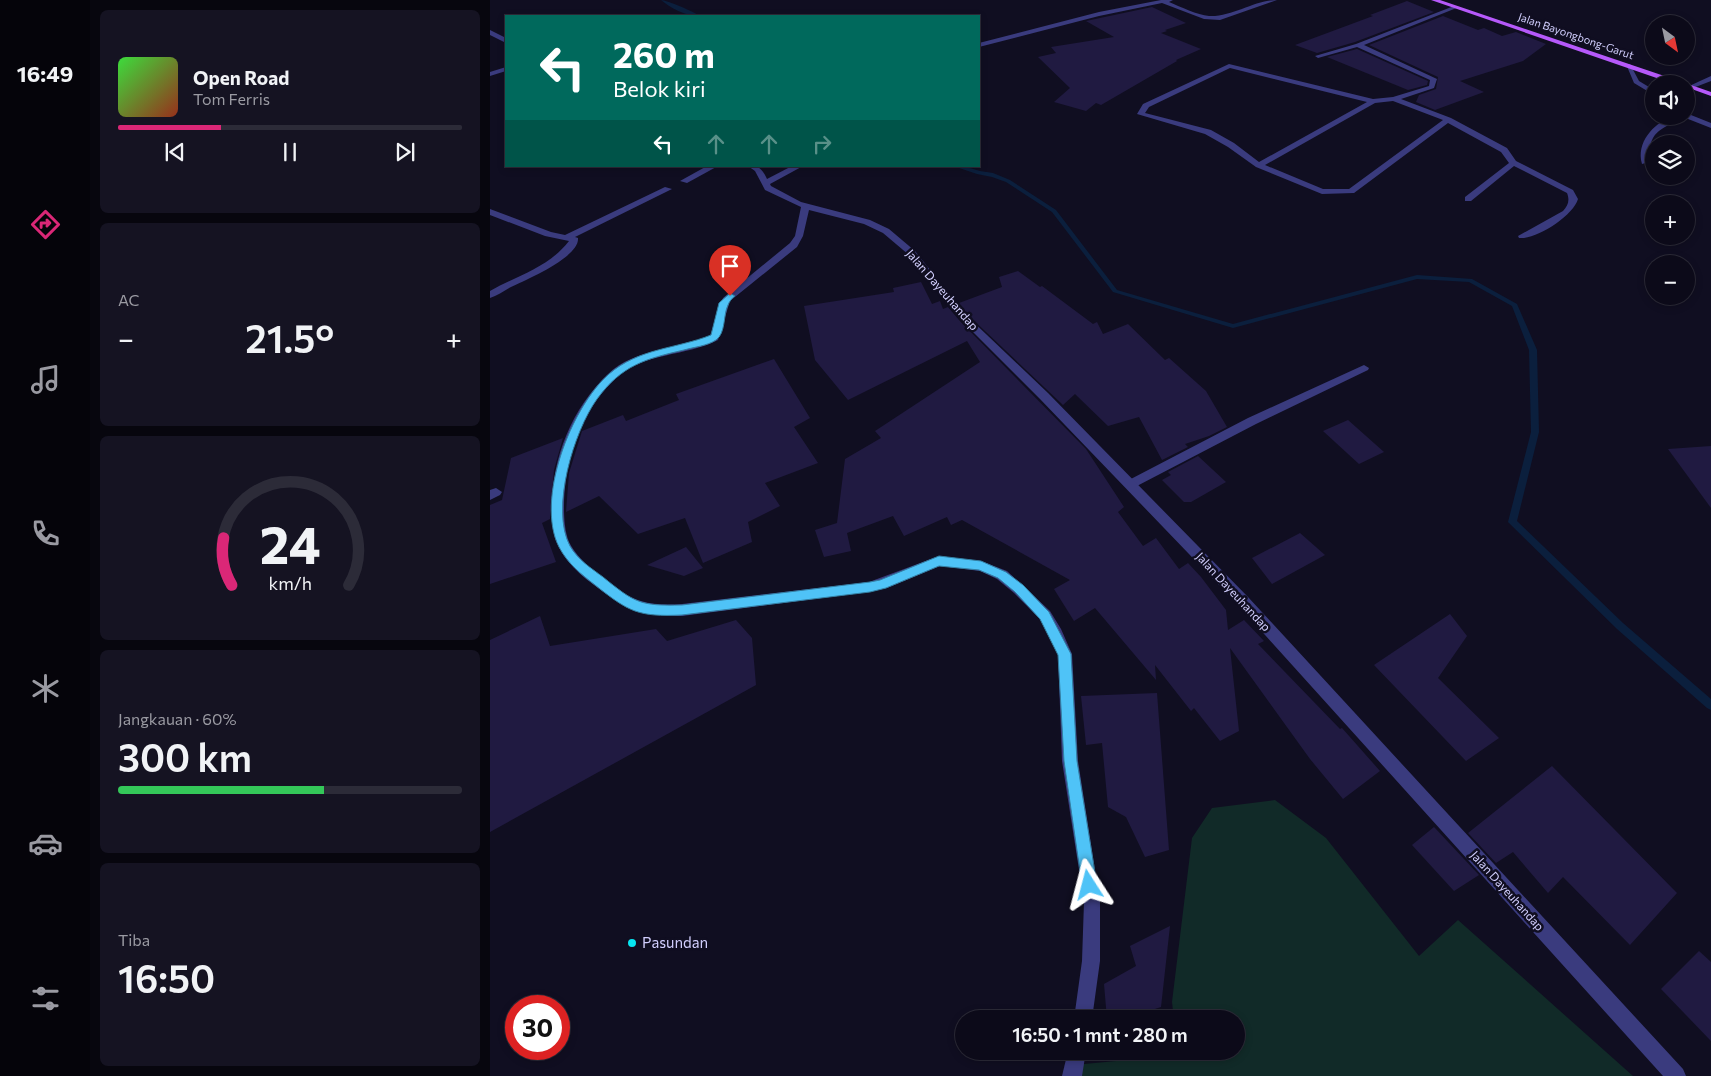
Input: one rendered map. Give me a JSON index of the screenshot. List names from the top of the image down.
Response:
{
  "streets": {
    "main road": ["Jalan Bayongbong-Garut"],
    "street": ["Jalan Dayeuhandap"]
  },
  "places": ["Pasundan"],
  "north": "bottom right",
  "page": {
    "tabs": "16:49",
    "map_buttons": ["+", "−"],
    "turn": ["260 m", "Belok kiri"],
    "song": ["Open Road", "Tom Ferris"],
    "tile": [
      "AC",
      ["Jangkauan · 60%", "300 km"],
      ["Tiba", "16:50"]
    ],
    "heat": ["−", "21.5°", "+"],
    "limit": "30",
    "trip": "16:50 · 1 mnt · 280 m",
    "gauge": ["24", "km/h"]
  }
}
